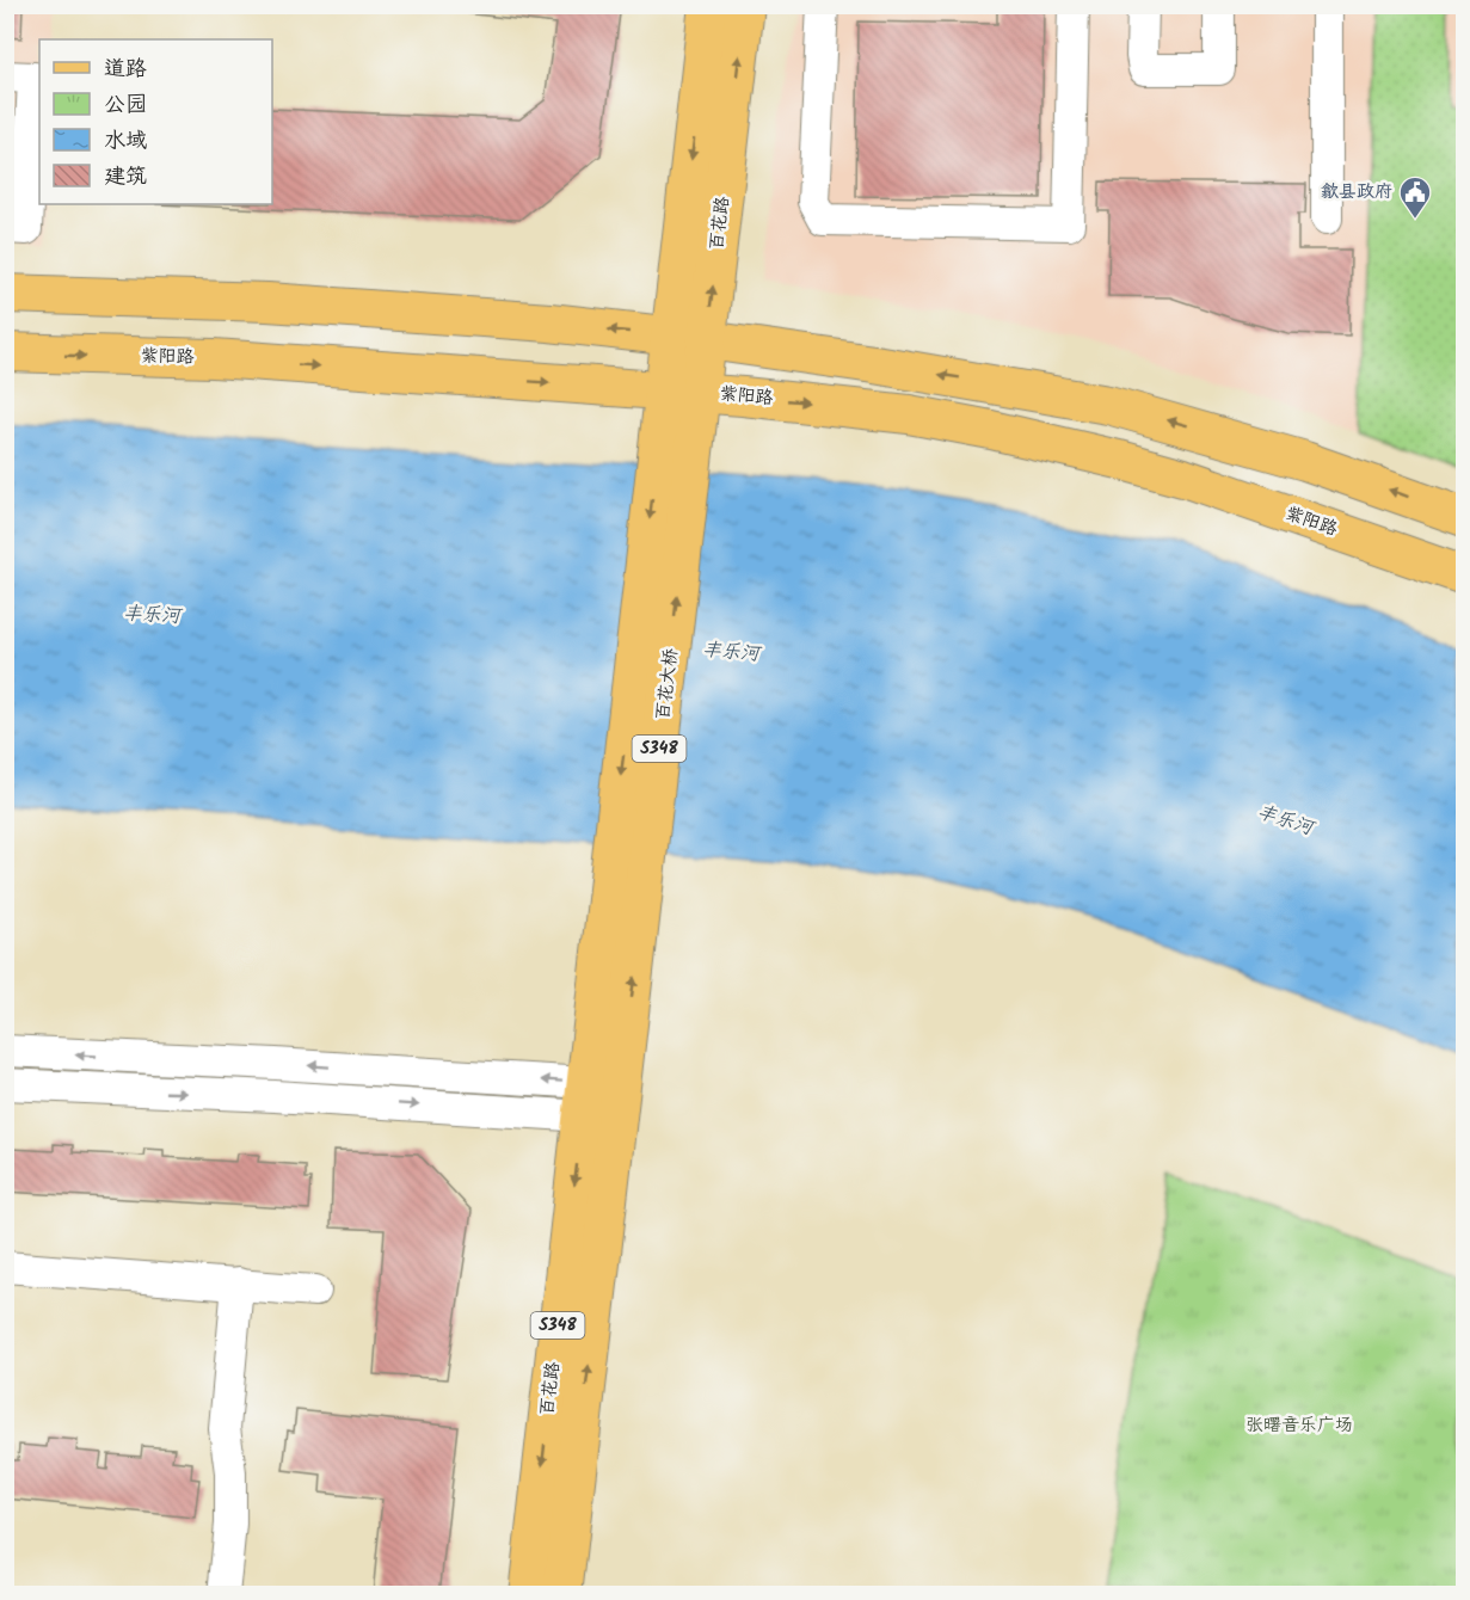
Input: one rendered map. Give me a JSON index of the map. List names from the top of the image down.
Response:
{
  "streets": {
    "main road": [
      "百花路",
      "紫阳路",
      "百花大桥",
      "S348"
    ]
  },
  "crossings": [
    ["百花路", "紫阳路"],
    ["百花路", "百花大桥"]
  ],
  "water": ["丰乐河"],
  "parks": ["张曙音乐广场"],
  "places": {
    "public building": ["歙县政府"]
  },
  "legend": [
    "道路",
    "公园",
    "水域",
    "建筑"
  ]
}
